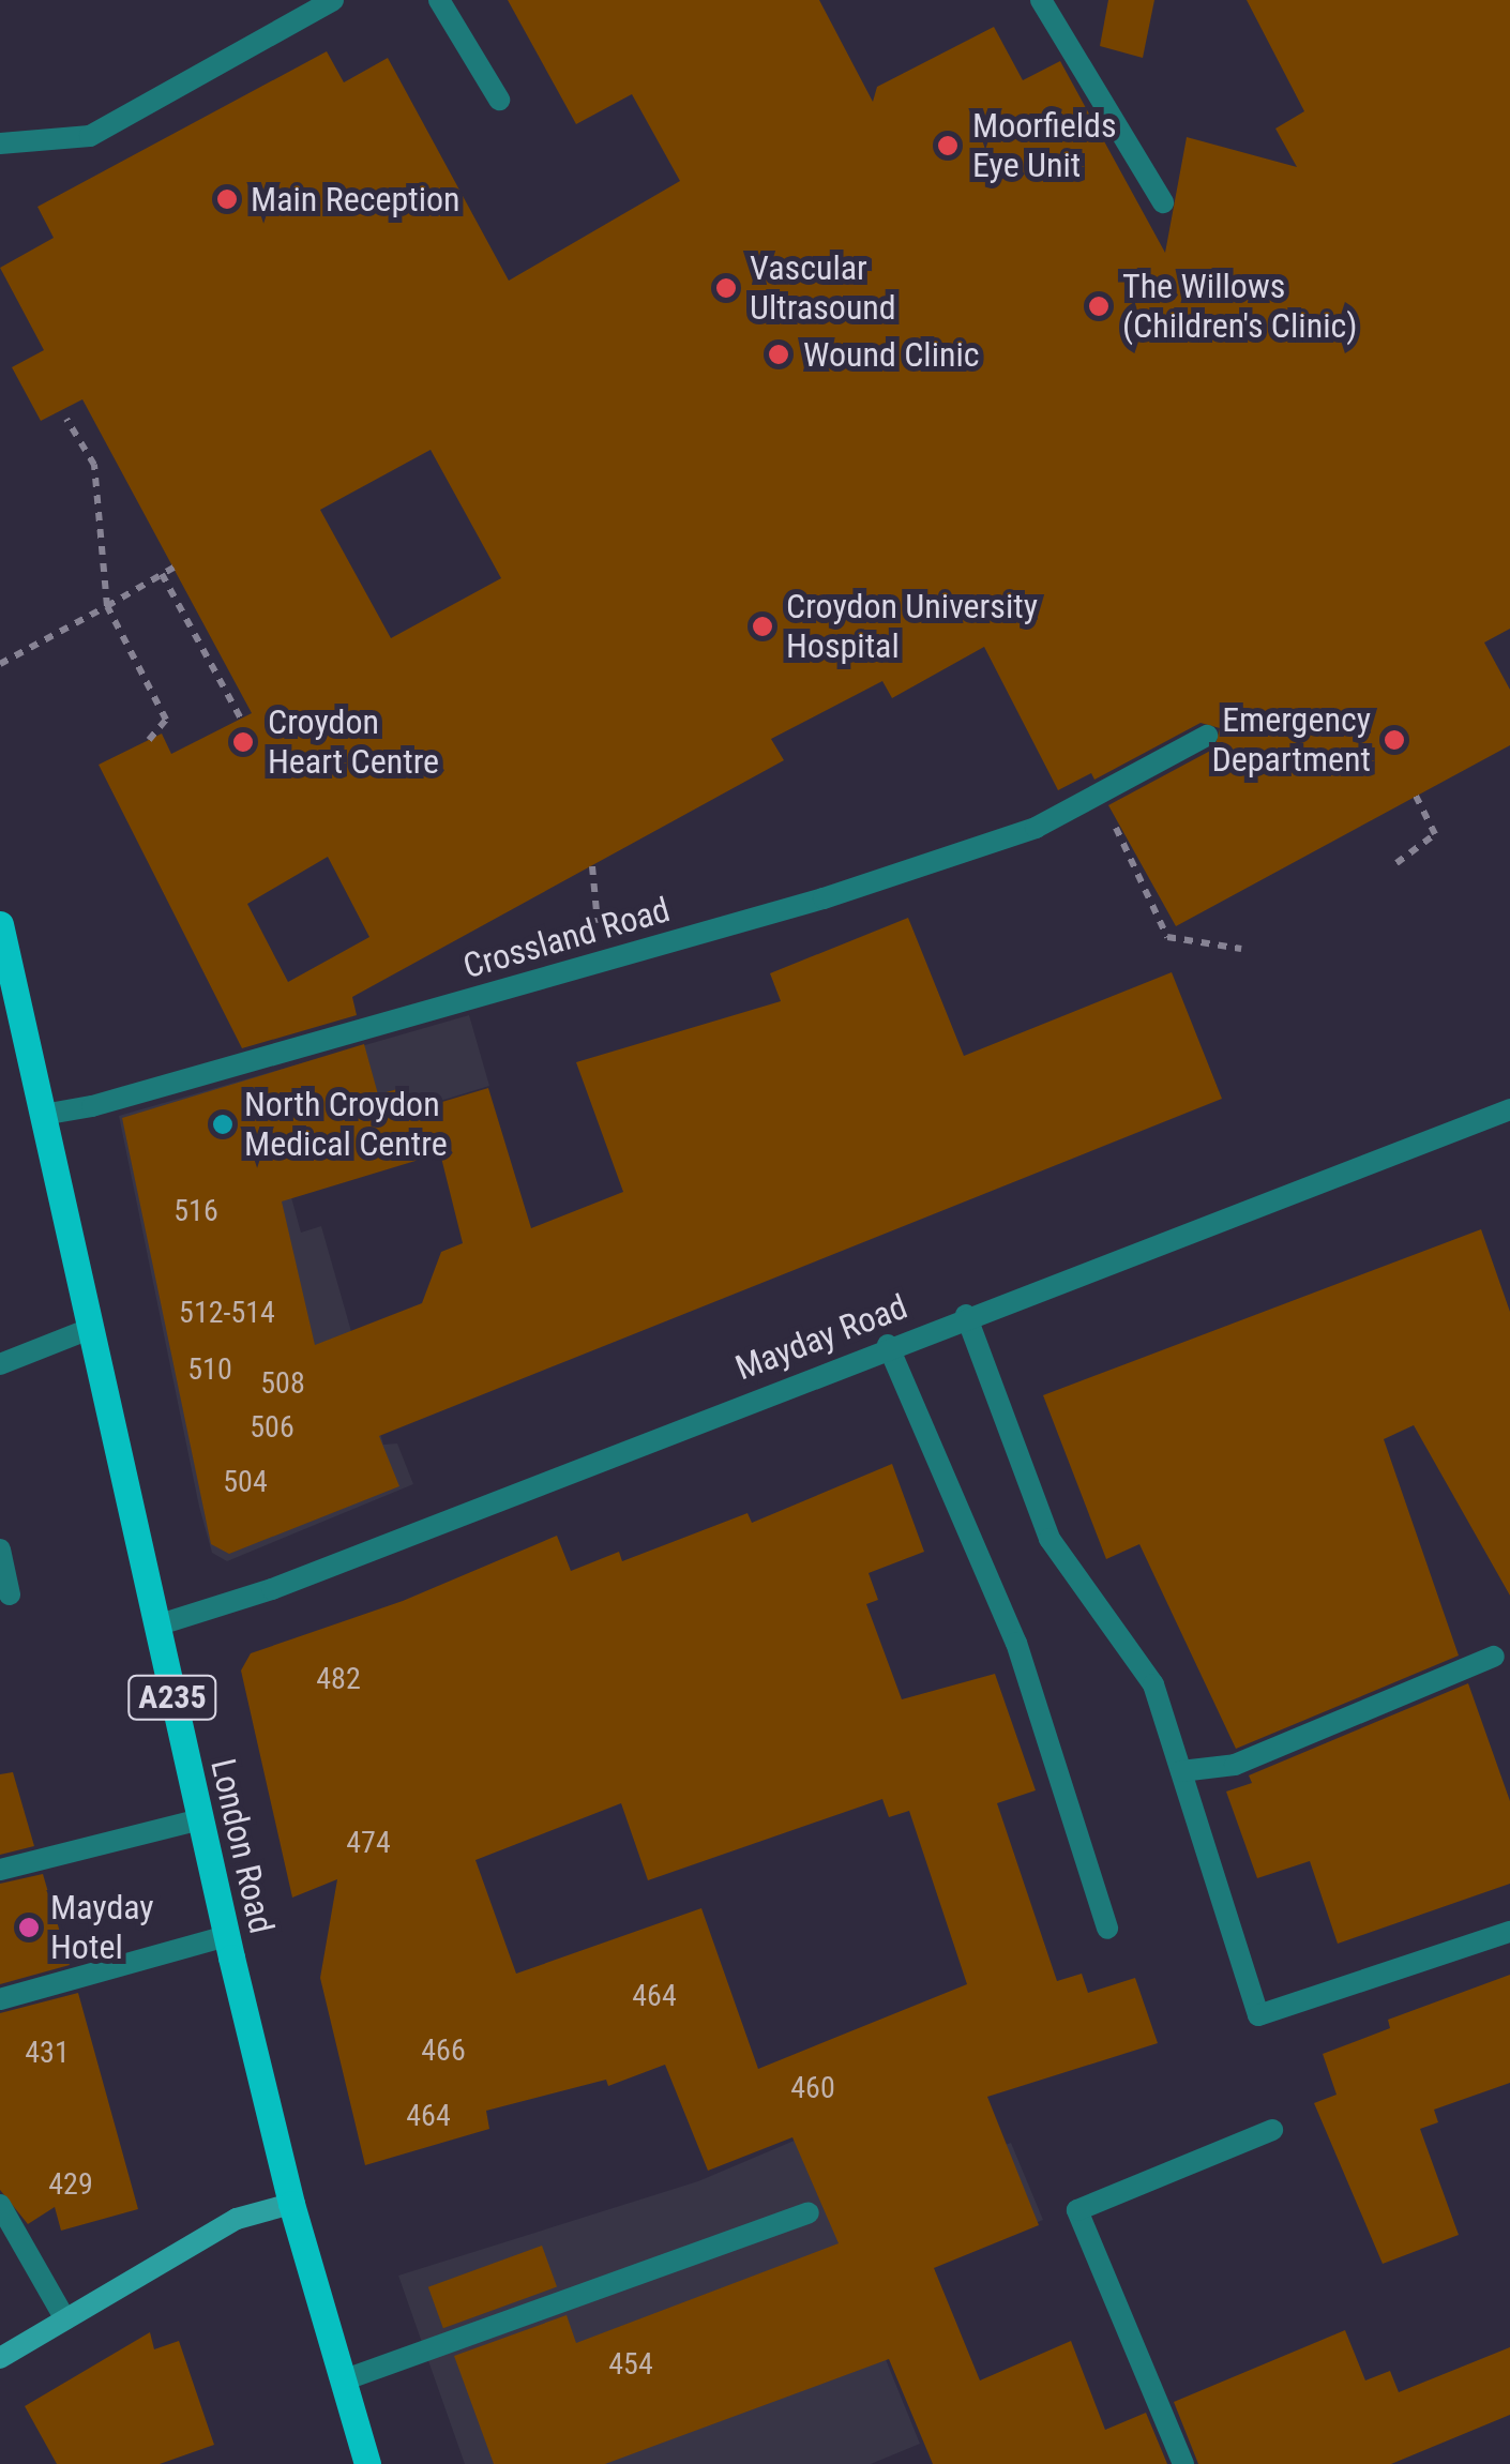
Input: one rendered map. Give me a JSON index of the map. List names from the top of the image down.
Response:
{
  "streets": {
    "main road": ["A235", "London Road"],
    "street": ["Crossland Road", "Mayday Road"]
  },
  "crossings": [
    ["Crossland Road", "London Road"],
    ["Mayday Road", "London Road"]
  ],
  "places": [
    "Moorfields Eye Unit",
    "Main Reception",
    "Vascular Ultrasound",
    "The Willows (Children's Clinic)",
    "Wound Clinic",
    "Croydon University Hospital",
    "Emergency Department",
    "Croydon Heart Centre",
    "North Croydon Medical Centre",
    "Mayday Hotel"
  ],
  "house_numbers": [
    "516",
    "512-514",
    "510",
    "508",
    "506",
    "504",
    "482",
    "474",
    "464",
    "466",
    "431",
    "460",
    "464",
    "429",
    "454"
  ]
}
